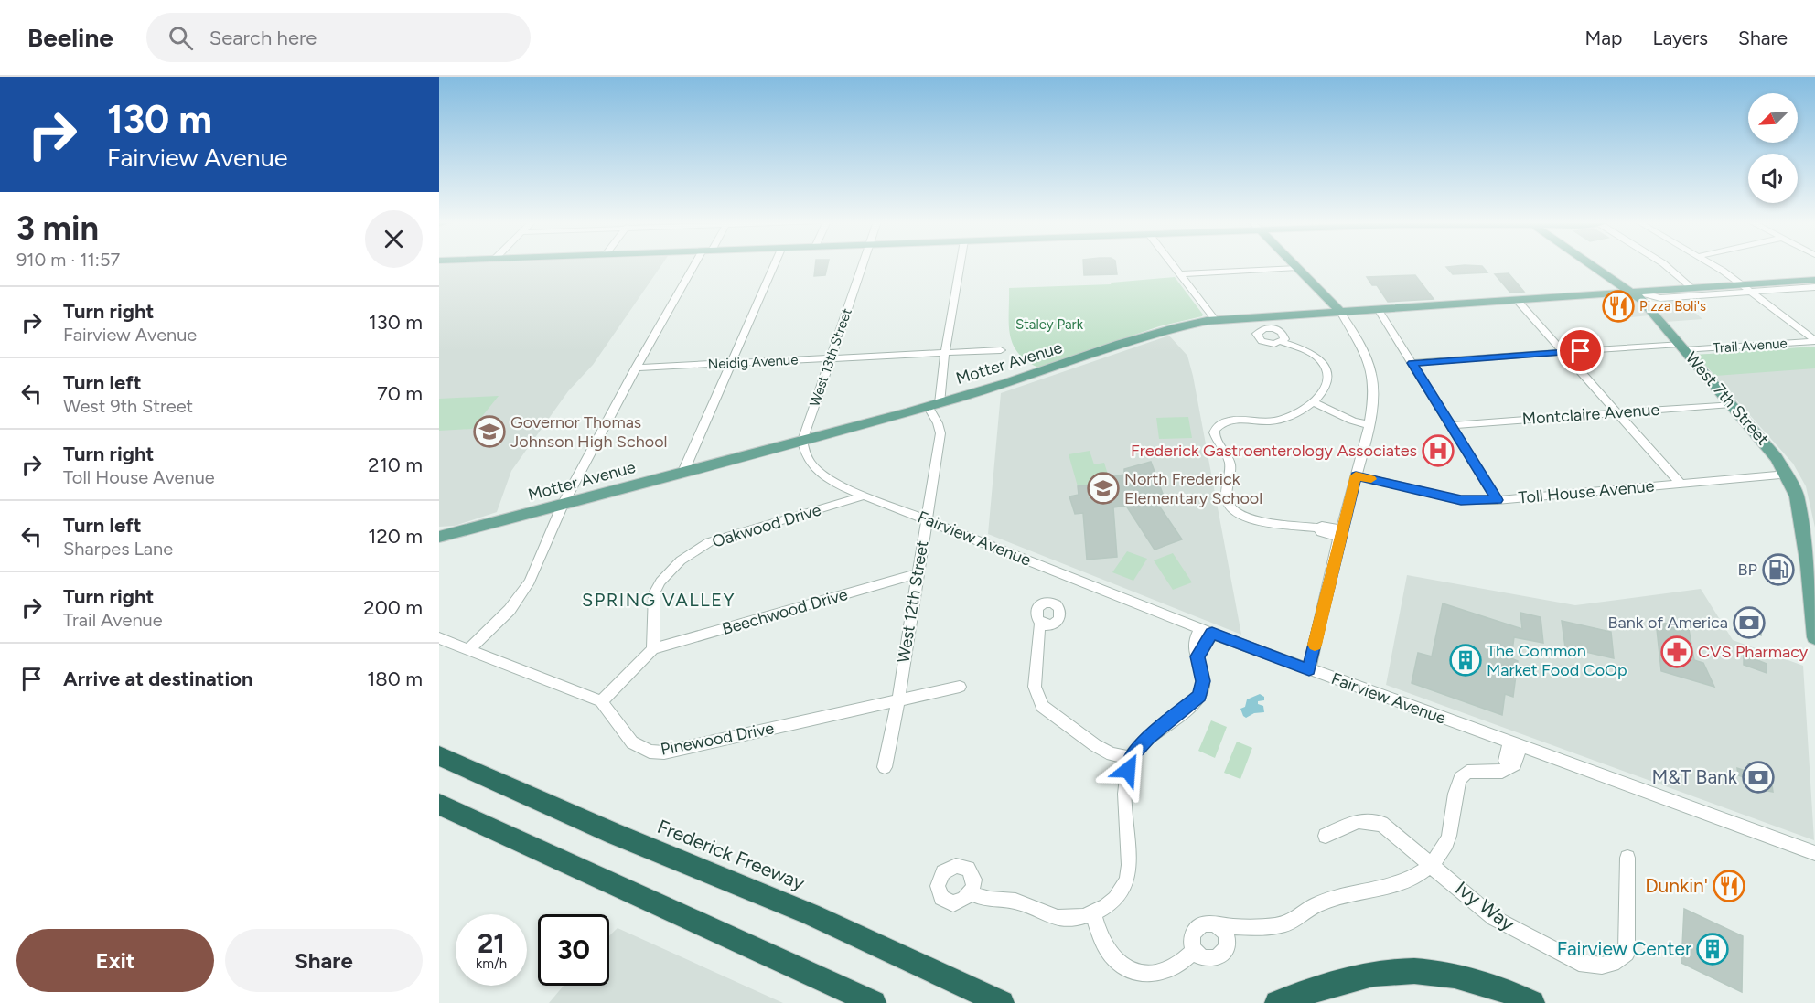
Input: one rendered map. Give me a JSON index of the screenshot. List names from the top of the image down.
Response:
{
  "streets": {
    "highway": ["Frederick Freeway"],
    "main road": ["Motter Avenue", "West 7th Street"],
    "street": [
      "Trail Avenue",
      "West 13th Street",
      "Neidig Avenue",
      "Montclaire Avenue",
      "Toll House Avenue",
      "Oakwood Drive",
      "Fairview Avenue",
      "West 12th Street",
      "Beechwood Drive",
      "Pinewood Drive",
      "Ivy Way"
    ]
  },
  "crossings": [
    ["Trail Avenue", "West 7th Street"],
    ["West 13th Street", "Neidig Avenue"],
    ["West 13th Street", "Motter Avenue"],
    ["West 13th Street", "Fairview Avenue"],
    ["Motter Avenue", "West 7th Street"],
    ["Motter Avenue", "Fairview Avenue"],
    ["Motter Avenue", "West 12th Street"],
    ["West 7th Street", "Montclaire Avenue"],
    ["West 7th Street", "Toll House Avenue"],
    ["Oakwood Drive", "Fairview Avenue"],
    ["Oakwood Drive", "Beechwood Drive"],
    ["Fairview Avenue", "West 12th Street"],
    ["West 12th Street", "Beechwood Drive"],
    ["West 12th Street", "Pinewood Drive"]
  ],
  "districts": ["SPRING VALLEY"],
  "parks": ["Staley Park"],
  "places": {
    "restaurant": ["Pizza Boli's", "Dunkin'"],
    "school or university": ["Governor Thomas Johnson High School", "North Frederick Elementary School"],
    "hospital": ["Frederick Gastroenterology Associates"],
    "fuel station": ["BP"],
    "bank": ["Bank of America", "M&T Bank"],
    "pharmacy": ["CVS Pharmacy"],
    "building": ["The Common Market Food CoOp", "Fairview Center"]
  },
  "north": "bottom left",
  "page": {
    "header": "Beeline",
    "search": "Search here",
    "nav": ["Map", "Layers", "Share"],
    "turn": ["130 m", "Fairview Avenue"],
    "heading": ["3 min", "910 m · 11:57"],
    "list": [
      {
        "name": "Turn right",
        "note": "Fairview Avenue",
        "value": "130 m"
      },
      {
        "name": "Turn left",
        "note": "West 9th Street",
        "value": "70 m"
      },
      {
        "name": "Turn right",
        "note": "Toll House Avenue",
        "value": "210 m"
      },
      {
        "name": "Turn left",
        "note": "Sharpes Lane",
        "value": "120 m"
      },
      {
        "name": "Turn right",
        "note": "Trail Avenue",
        "value": "200 m"
      },
      {
        "name": "Arrive at destination",
        "value": "180 m"
      }
    ],
    "speed": "21 km/h",
    "limit": "30",
    "buttons": ["Exit", "Share"]
  }
}
